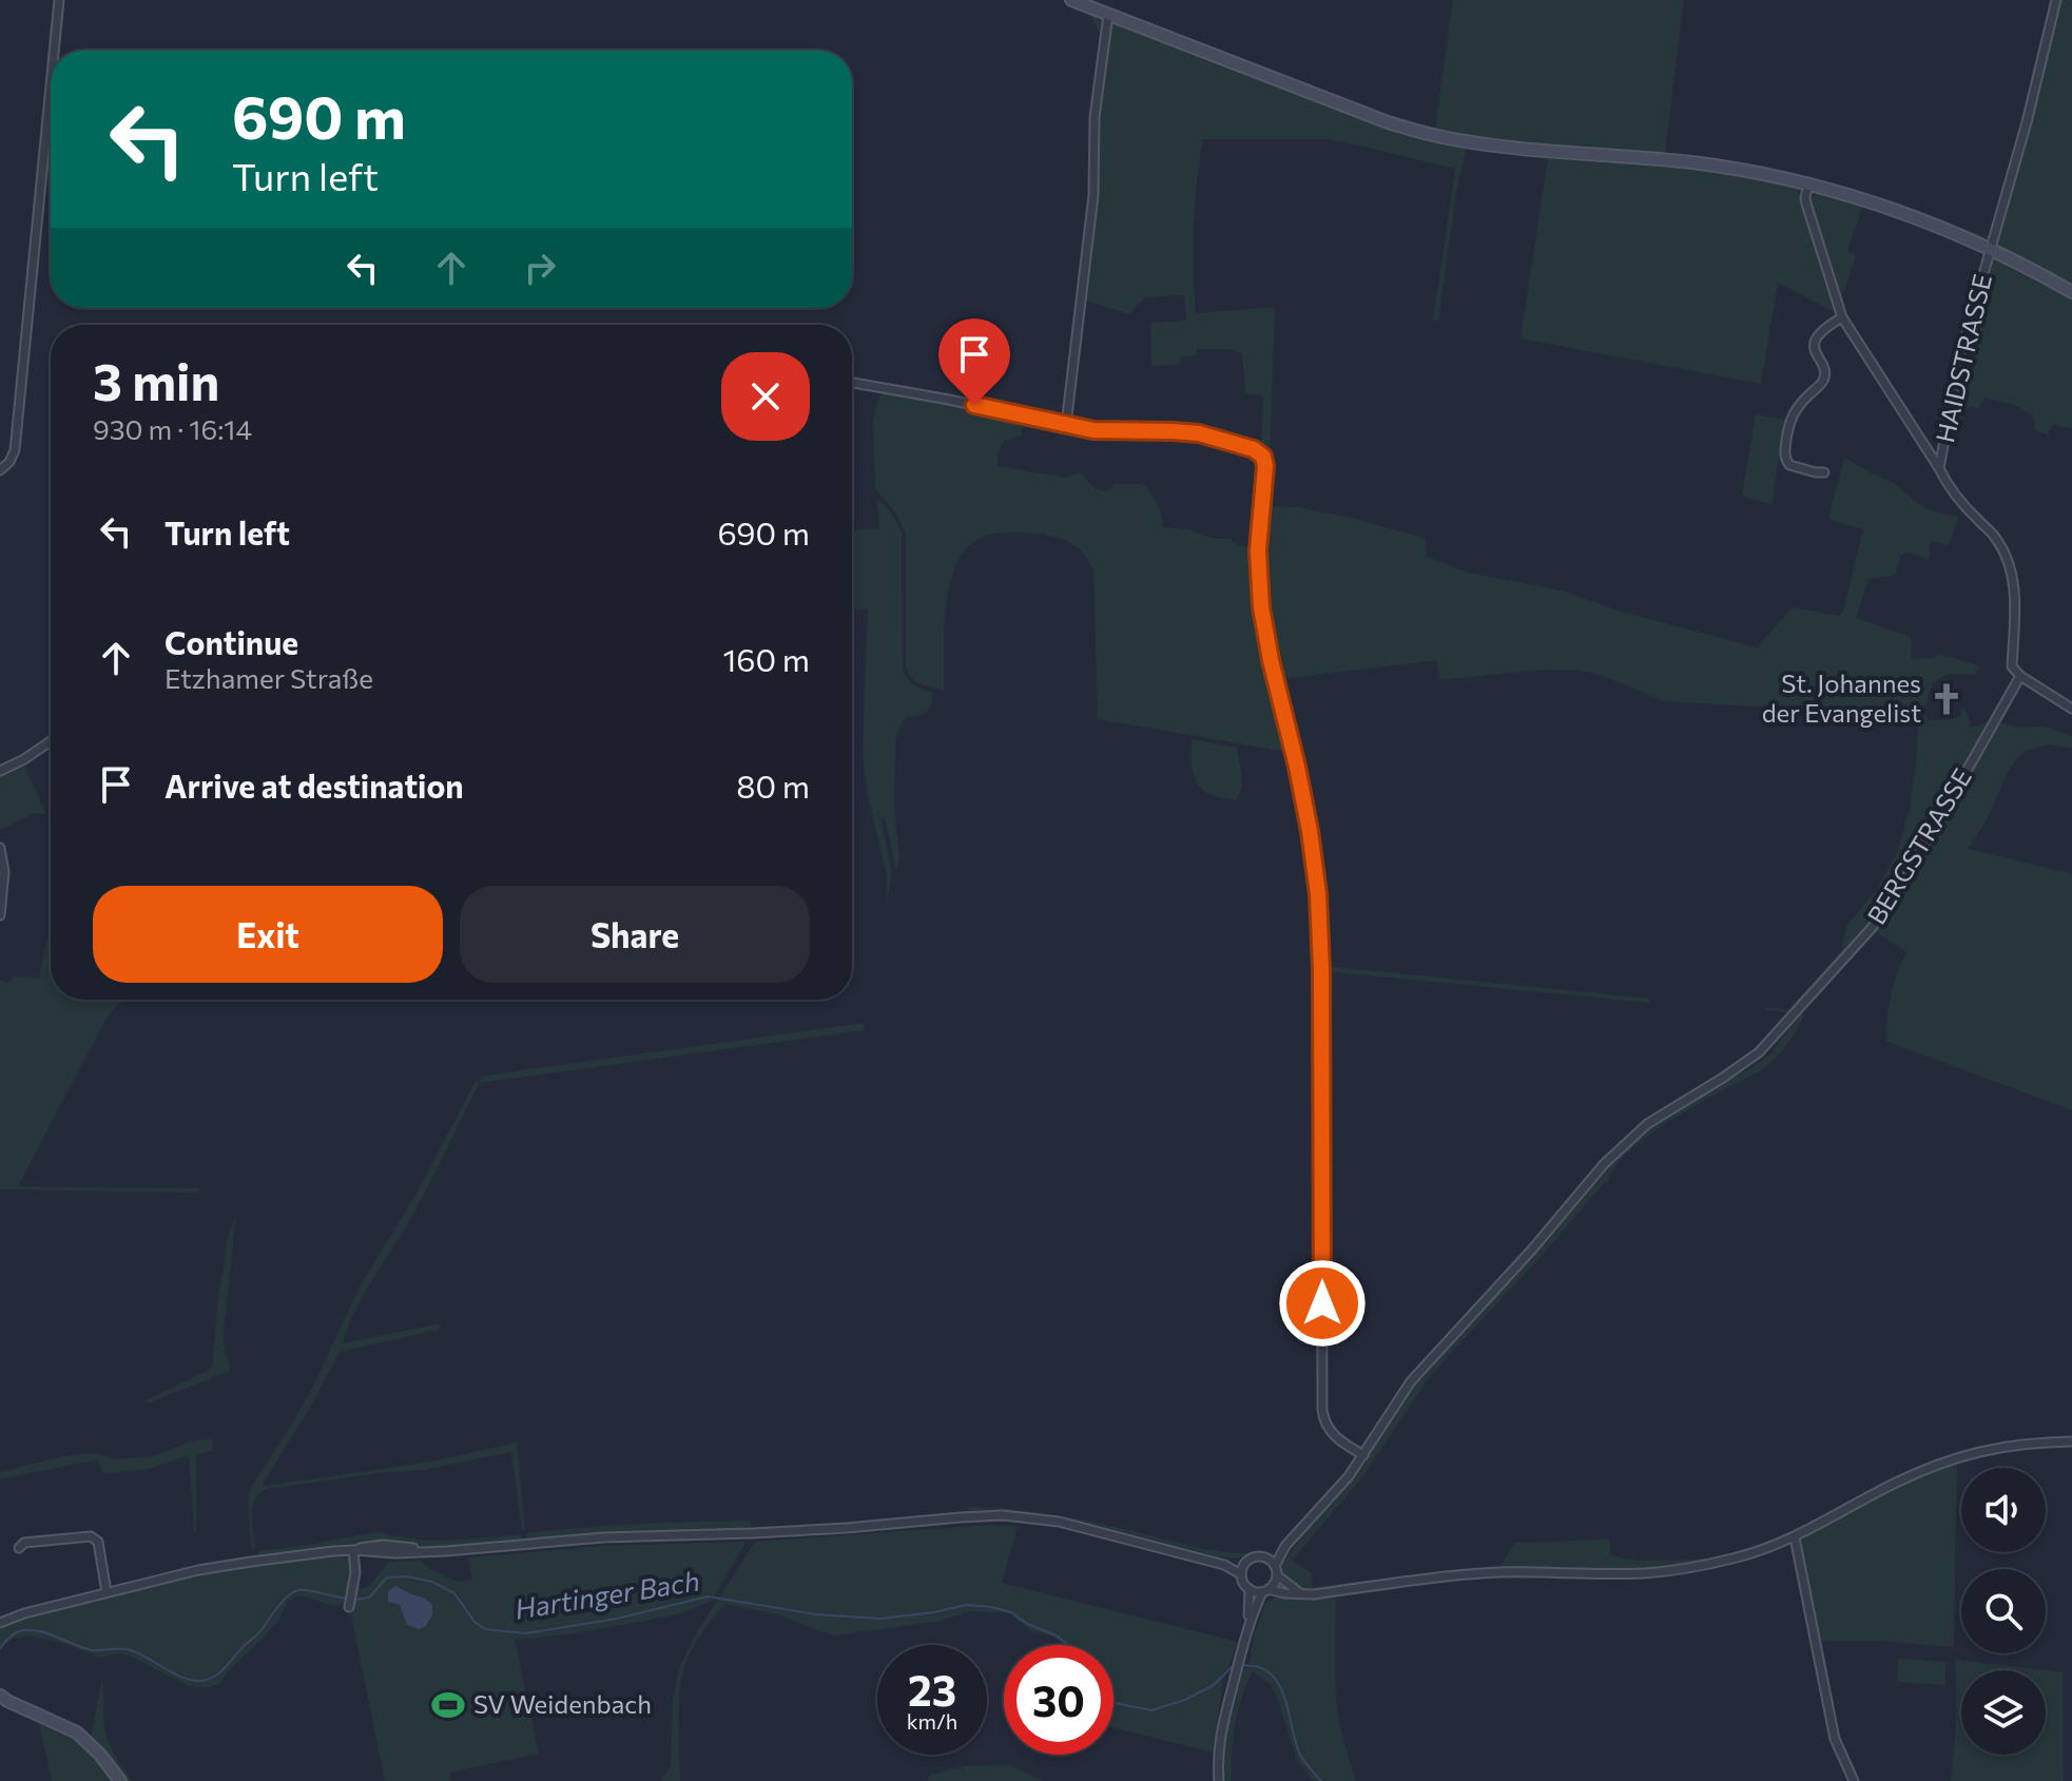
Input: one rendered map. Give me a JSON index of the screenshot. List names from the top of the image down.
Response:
{
  "streets": {
    "street": ["HAIDSTRASSE", "BERGSTRASSE"]
  },
  "water": ["Hartinger Bach"],
  "places": {
    "church": ["St. Johannes der Evangelist"],
    "sports": ["SV Weidenbach"]
  },
  "page": {
    "turn": ["690 m", "Turn left"],
    "heading": ["3 min", "930 m · 16:14"],
    "list": [
      {
        "name": "Turn left",
        "value": "690 m"
      },
      {
        "name": "Continue",
        "note": "Etzhamer Straße",
        "value": "160 m"
      },
      {
        "name": "Arrive at destination",
        "value": "80 m"
      }
    ],
    "buttons": ["Exit", "Share"],
    "speed": "23 km/h",
    "limit": "30"
  }
}
